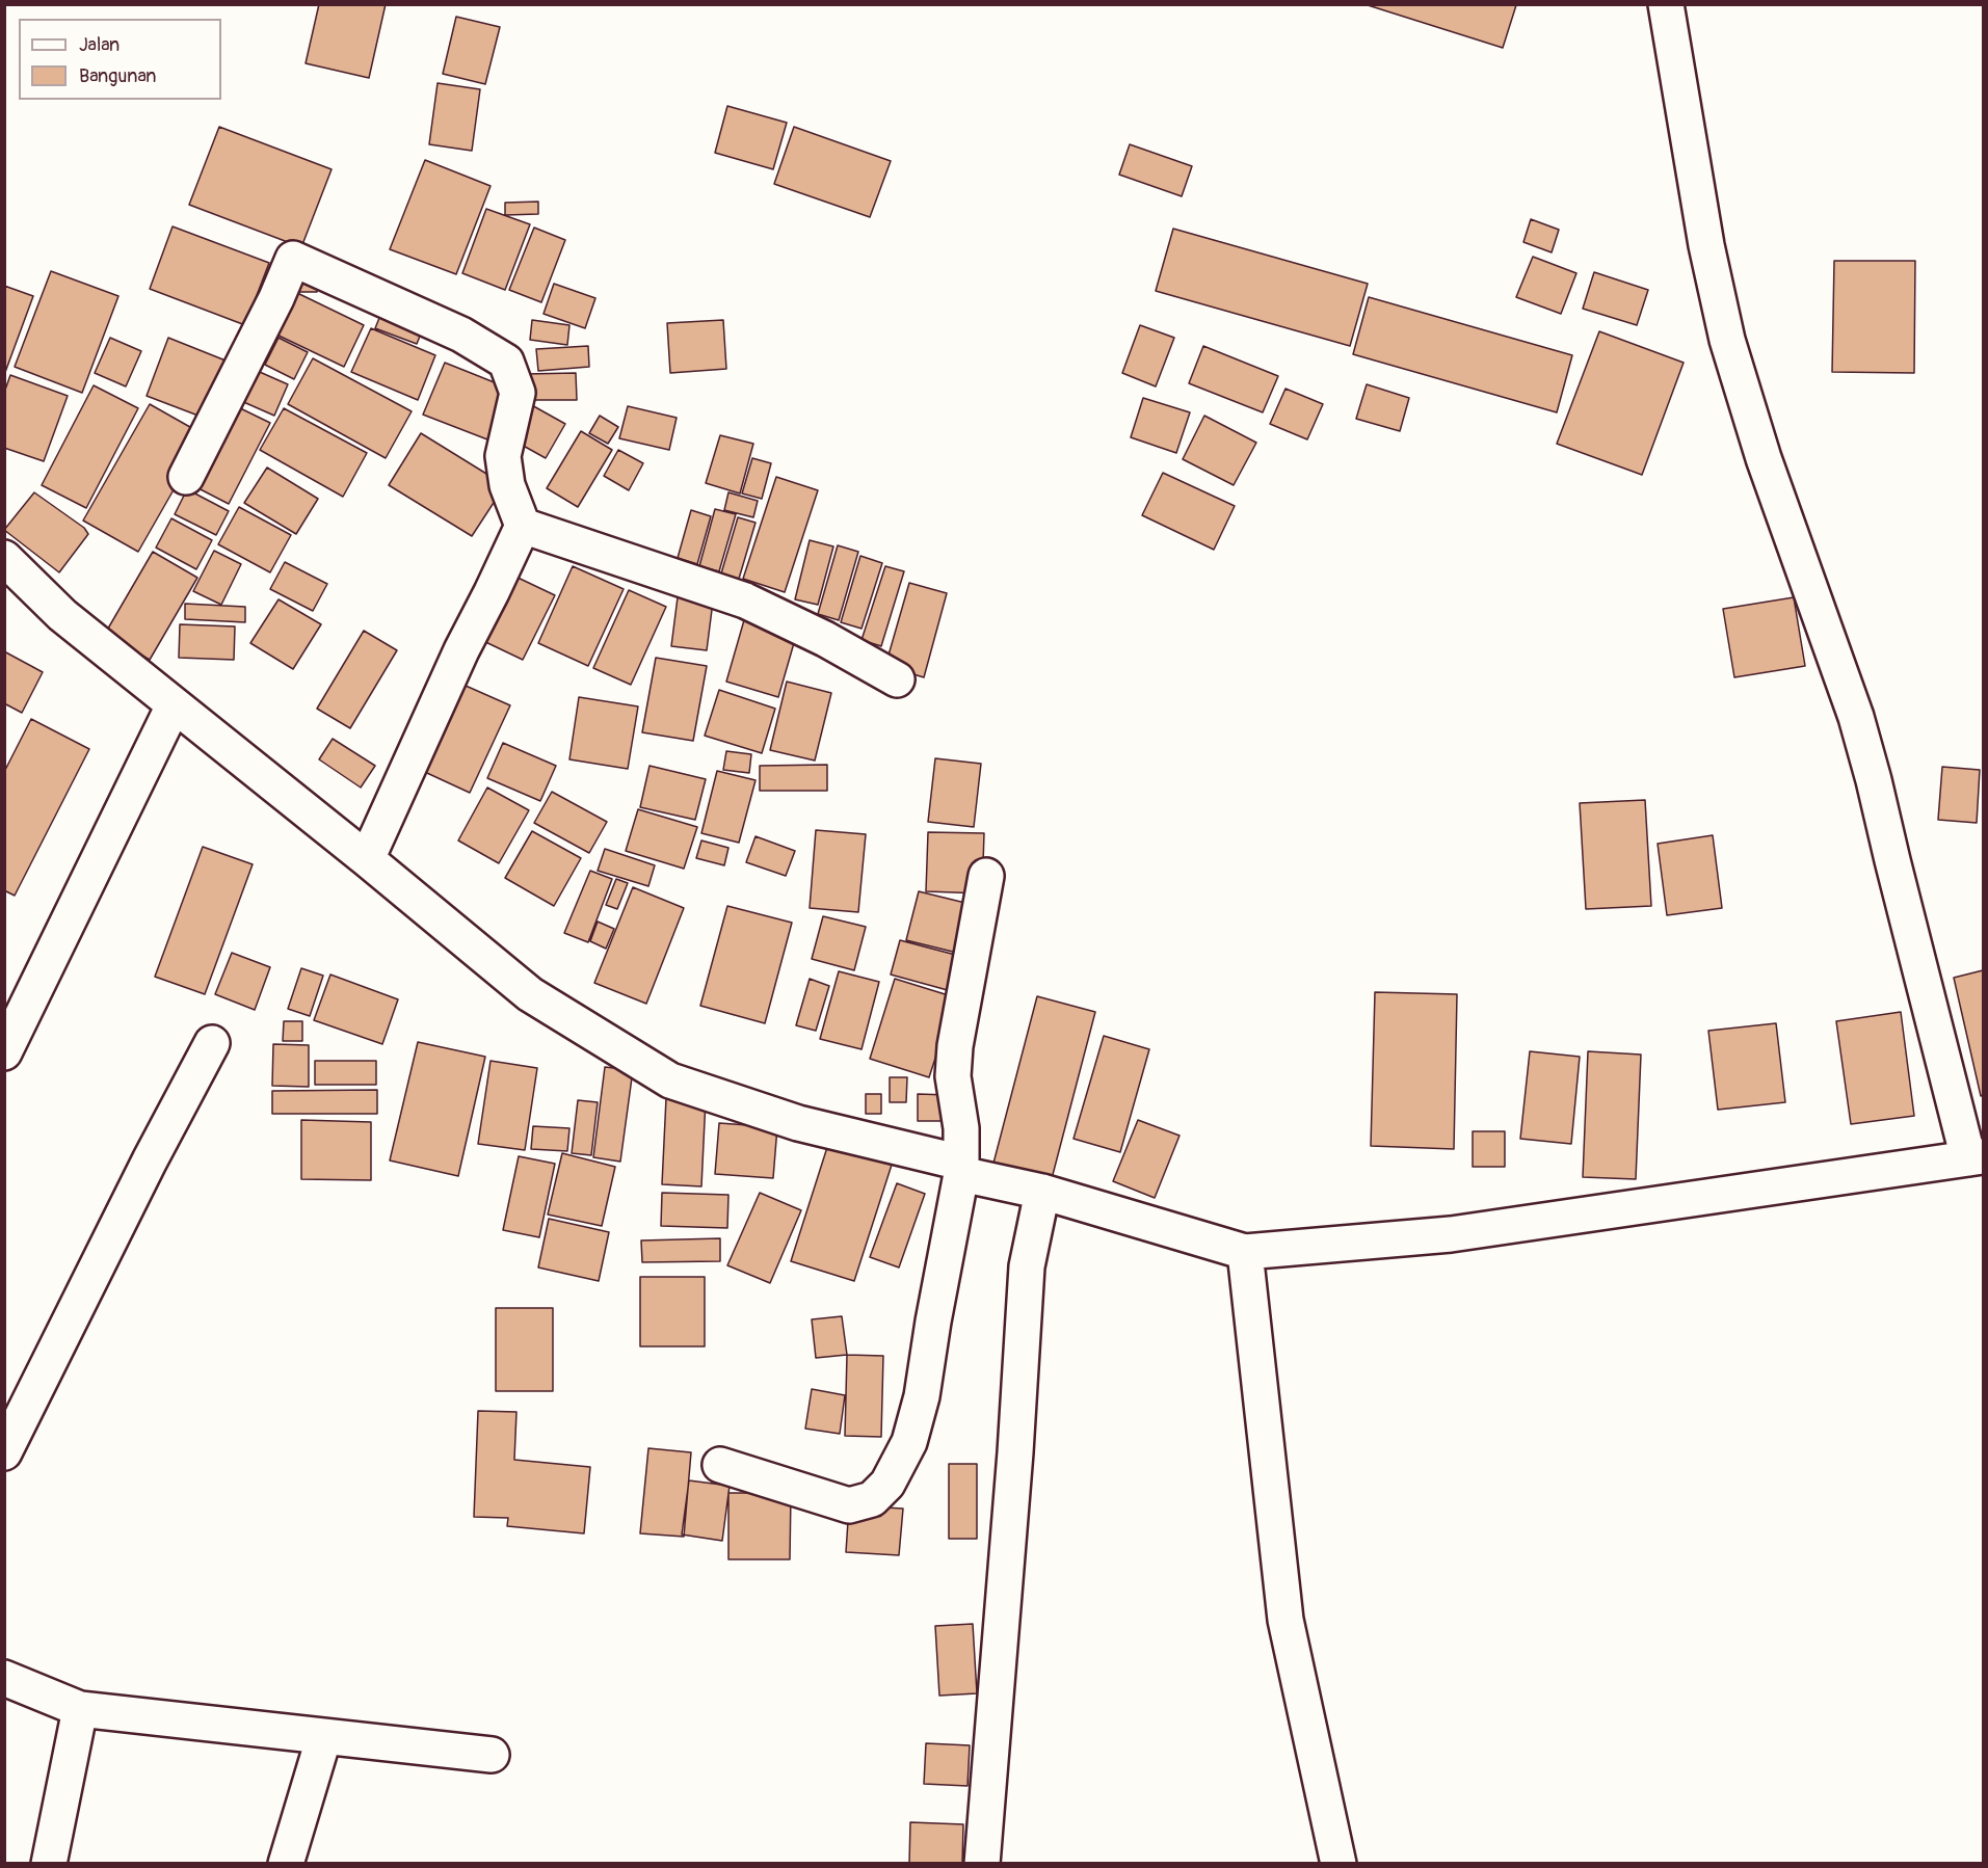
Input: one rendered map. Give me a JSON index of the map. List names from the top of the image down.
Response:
{
  "legend": ["Jalan", "Bangunan"]
}
